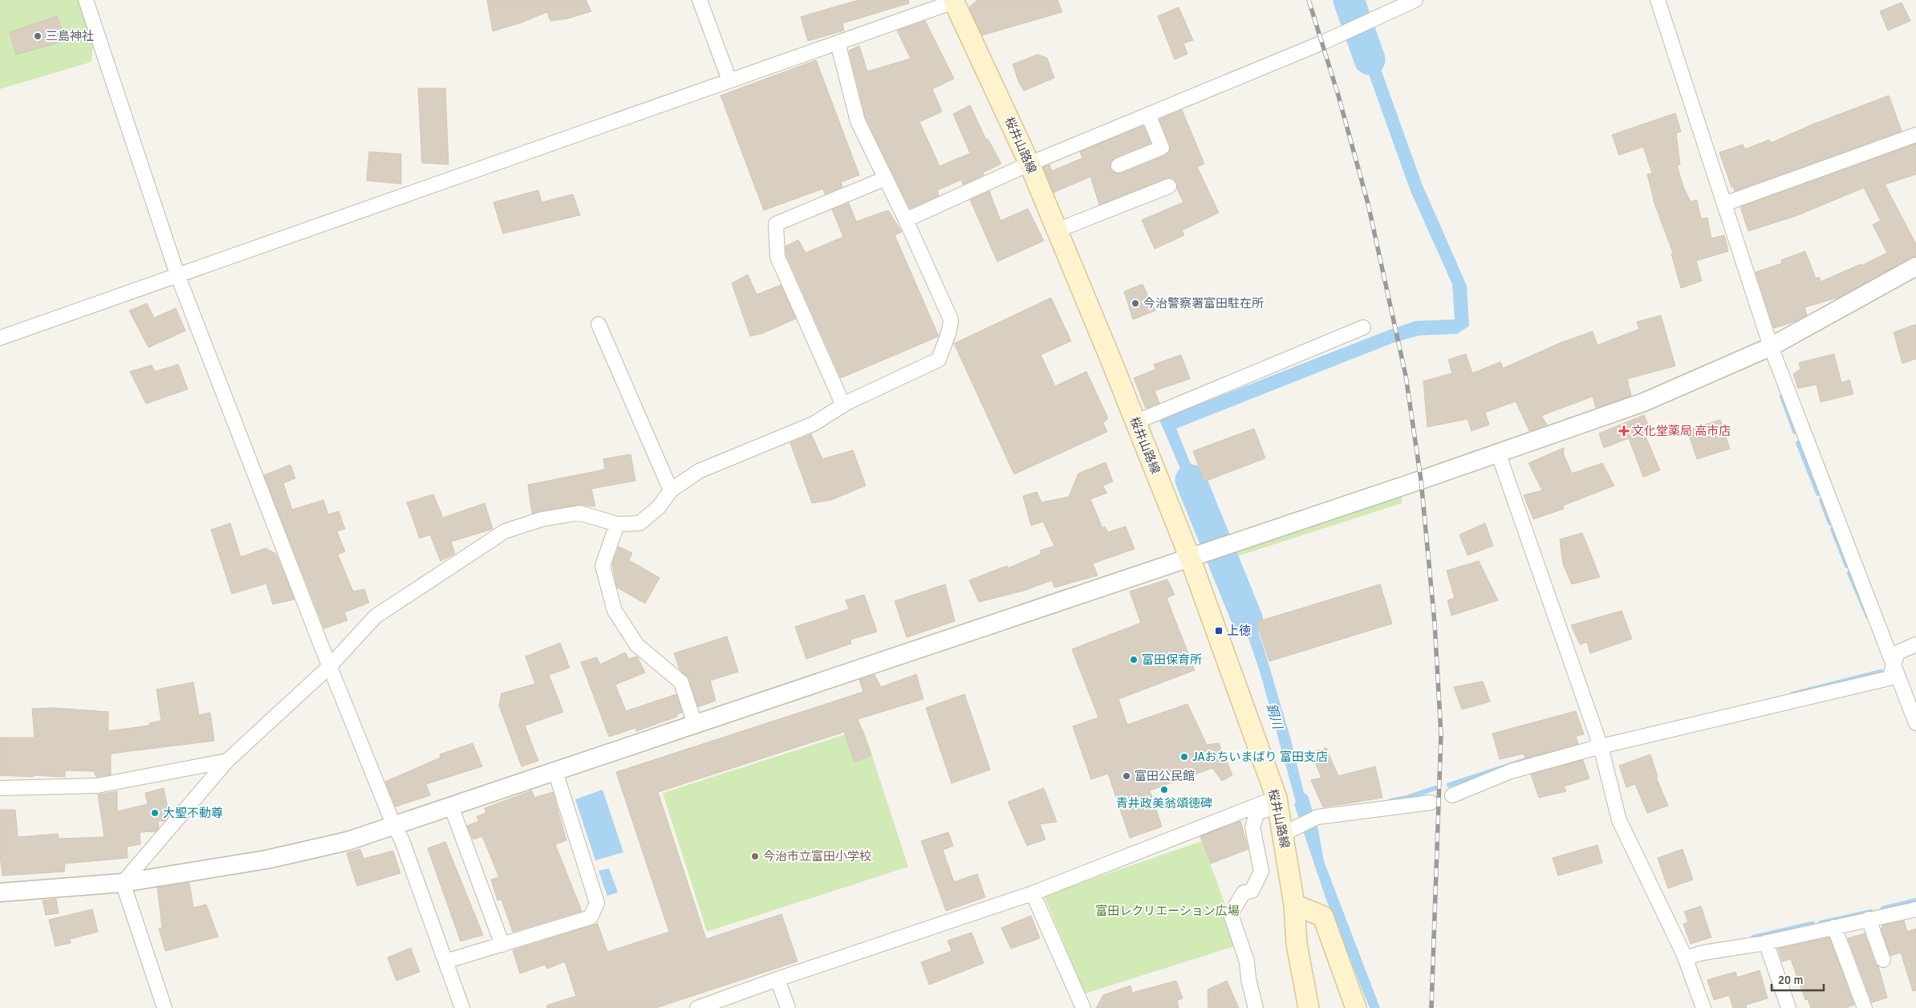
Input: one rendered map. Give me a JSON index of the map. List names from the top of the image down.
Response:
{
  "streets": {
    "main road": ["桜井山路線"]
  },
  "water": ["銅川"],
  "parks": ["富田レクリエーション広場"],
  "places": {
    "other": [
      "三島神社",
      "今治警察署富田駐在所",
      "富田保育所",
      "JAおちいまばり 富田支店",
      "富田公民館",
      "青井政美翁頌徳碑",
      "大聖不動尊",
      "今治市立富田小学校"
    ],
    "health": ["文化堂薬局 高市店"],
    "transit": ["上徳"]
  },
  "scale_bar": "20 m"
}
